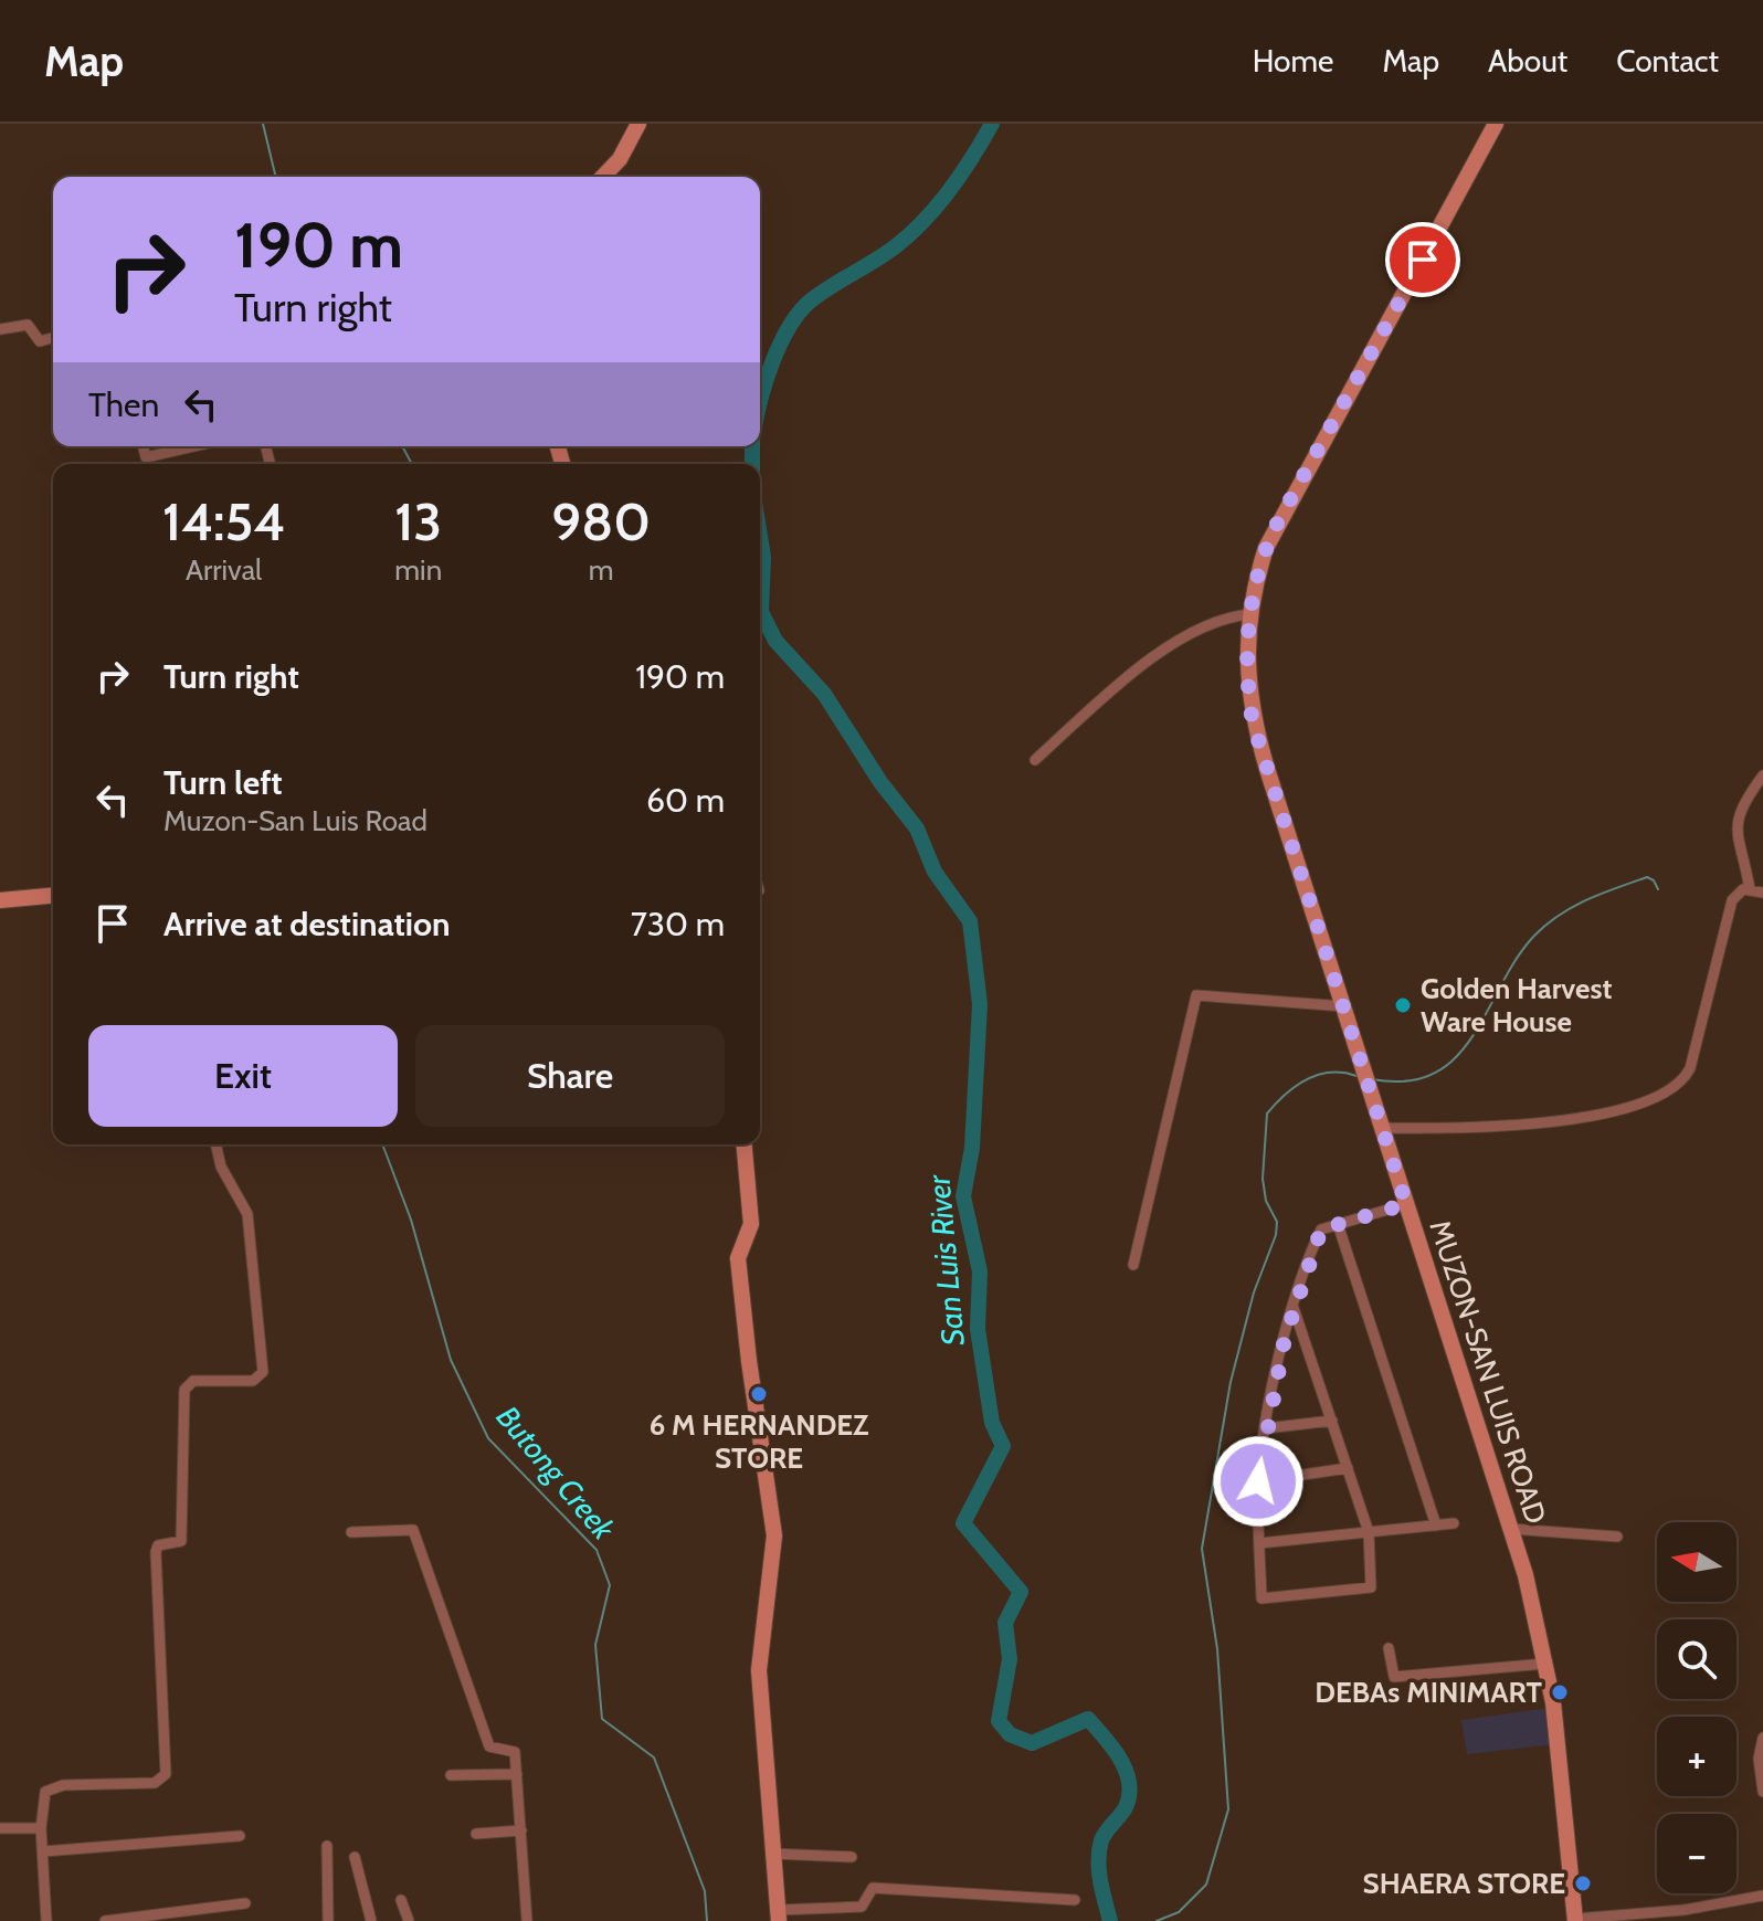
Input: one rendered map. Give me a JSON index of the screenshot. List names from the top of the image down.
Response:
{
  "streets": {
    "main road": ["MUZON-SAN LUIS ROAD"]
  },
  "water": ["San Luis River", "Butong Creek"],
  "places": [
    "Golden Harvest Ware House",
    "6 M HERNANDEZ STORE",
    "DEBAs MINIMART",
    "SHAERA STORE"
  ],
  "north": "left",
  "page": {
    "header": "Map",
    "nav": [
      "Home",
      "Map",
      "About",
      "Contact"
    ],
    "turn": ["190 m", "Turn right"],
    "then": "Then",
    "eta": [
      "14:54",
      "Arrival",
      "13",
      "min",
      "980",
      "m"
    ],
    "list": [
      {
        "name": "Turn right",
        "value": "190 m"
      },
      {
        "name": "Turn left",
        "note": "Muzon-San Luis Road",
        "value": "60 m"
      },
      {
        "name": "Arrive at destination",
        "value": "730 m"
      }
    ],
    "buttons": ["Exit", "Share"],
    "map_buttons": ["+", "−"]
  }
}
